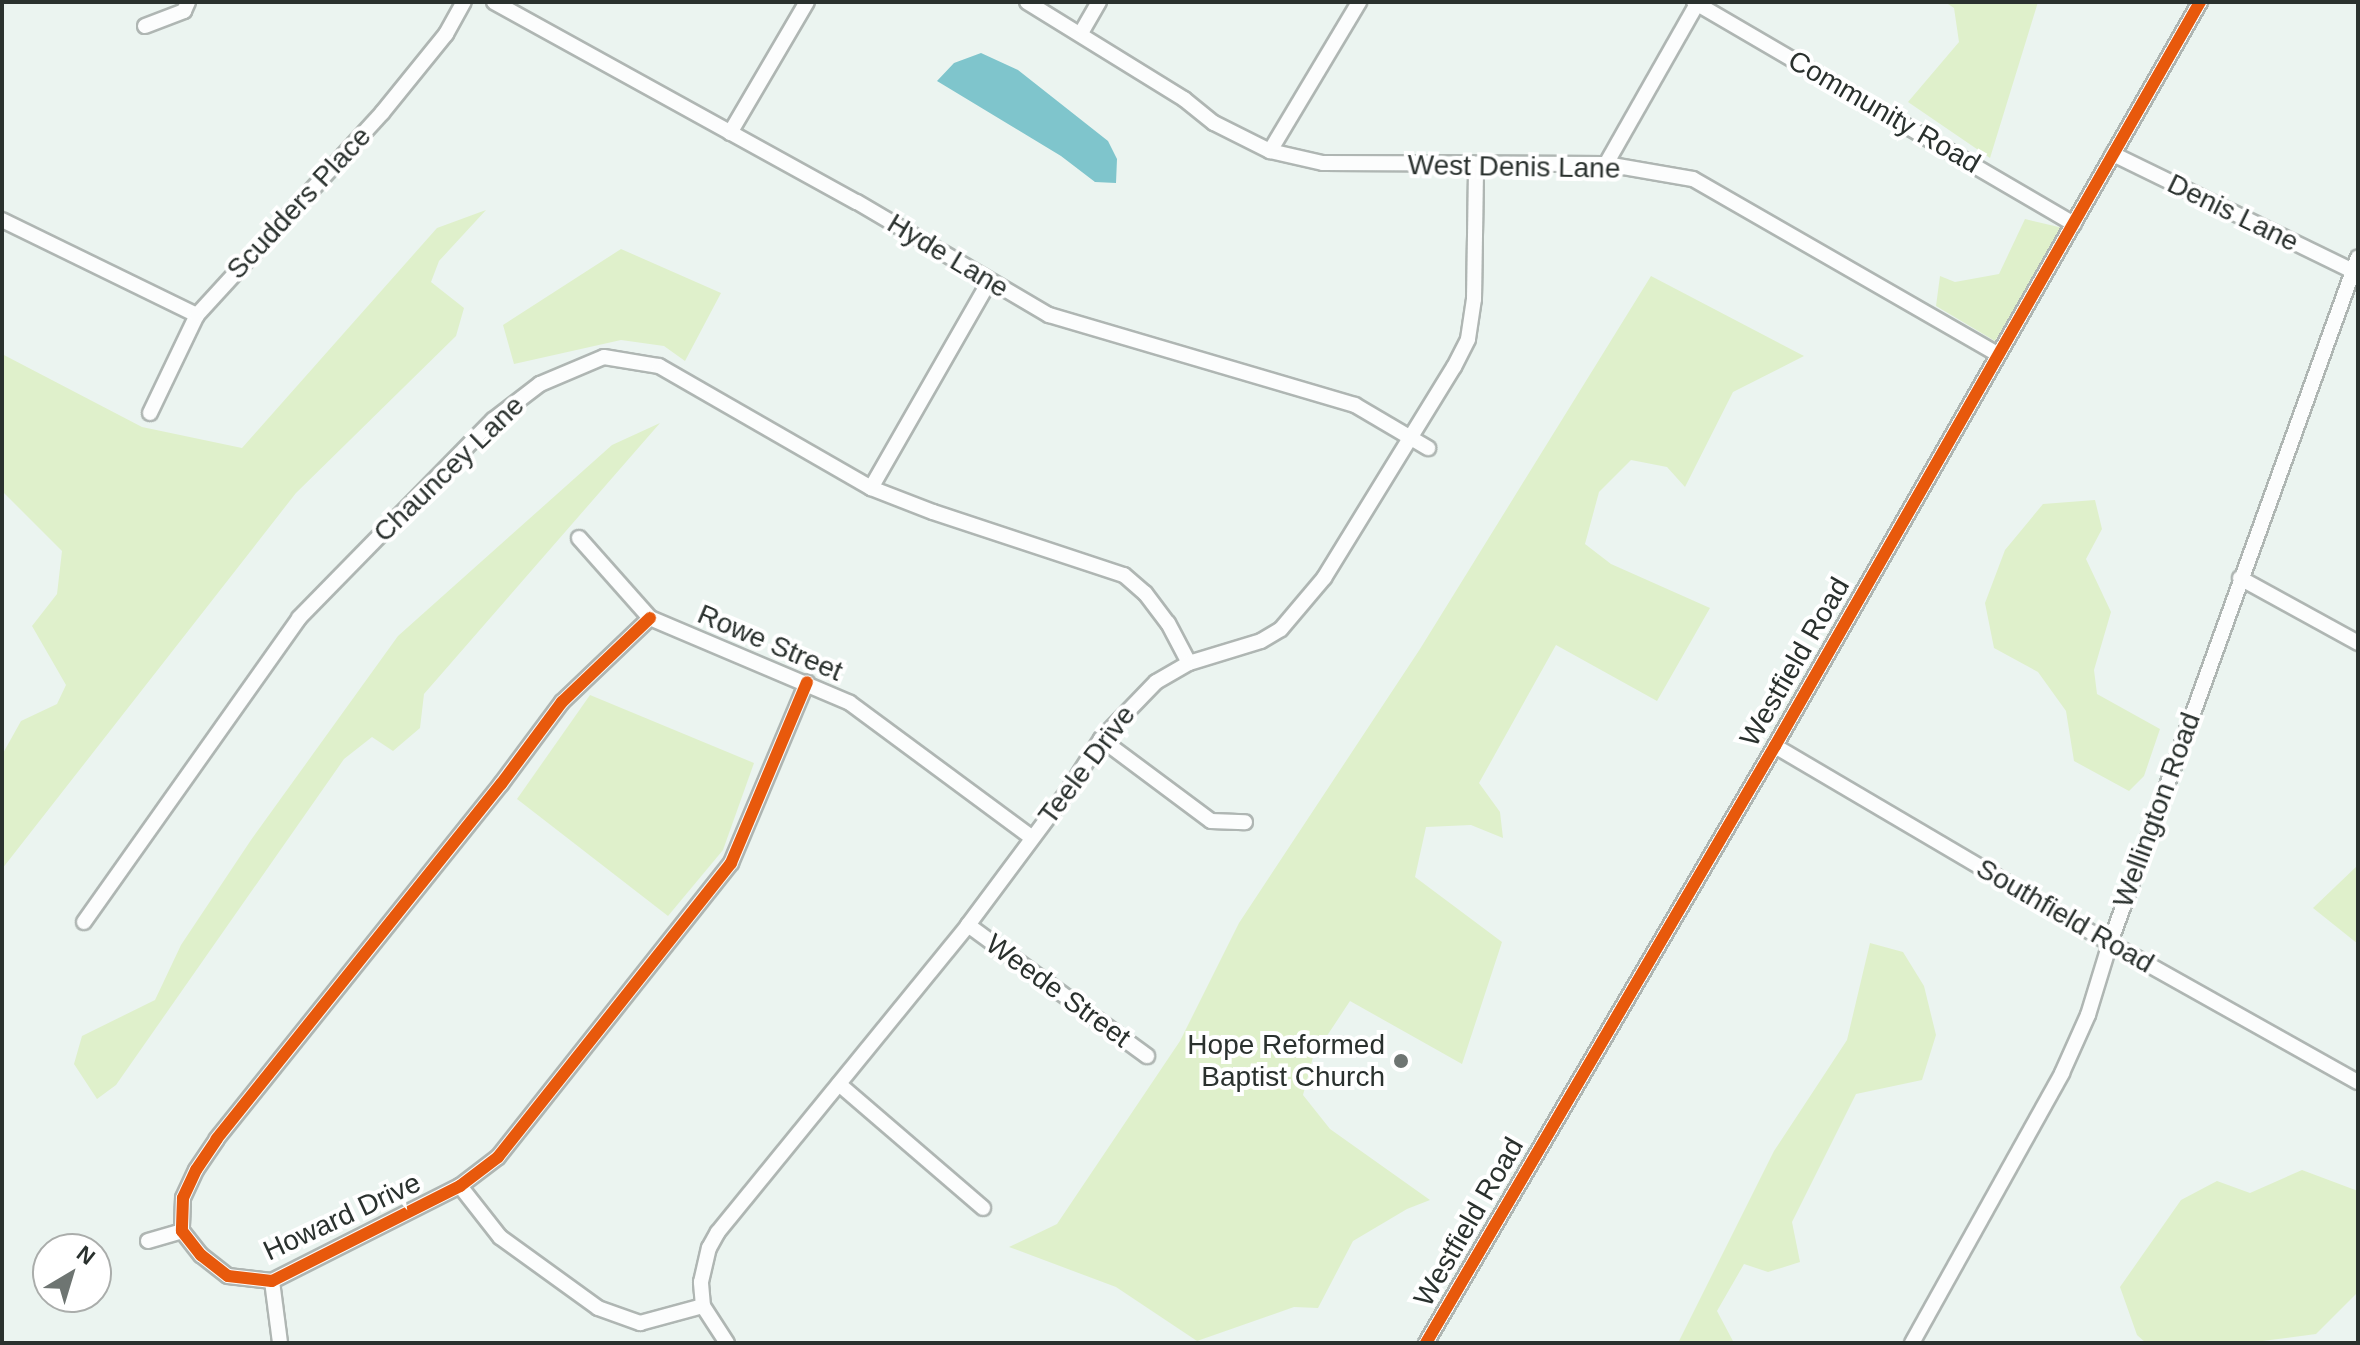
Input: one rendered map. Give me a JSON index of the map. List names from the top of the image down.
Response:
{
  "streets": {
    "street": [
      "Community Road",
      "West Denis Lane",
      "Scudders Place",
      "Denis Lane",
      "Hyde Lane",
      "Chauncey Lane",
      "Rowe Street",
      "Westfield Road",
      "Teele Drive",
      "Wellington Road",
      "Southfield Road",
      "Weede Street",
      "Howard Drive"
    ]
  },
  "crossings": [
    ["Community Road", "Westfield Road"],
    ["West Denis Lane", "Westfield Road"],
    ["West Denis Lane", "Teele Drive"],
    ["Denis Lane", "Westfield Road"],
    ["Denis Lane", "Wellington Road"],
    ["Hyde Lane", "Teele Drive"],
    ["Chauncey Lane", "Teele Drive"],
    ["Rowe Street", "Teele Drive"],
    ["Rowe Street", "Howard Drive"],
    ["Westfield Road", "Southfield Road"],
    ["Teele Drive", "Weede Street"],
    ["Wellington Road", "Southfield Road"]
  ],
  "places": ["Hope Reformed Baptist Church"],
  "north": "top right"
}
